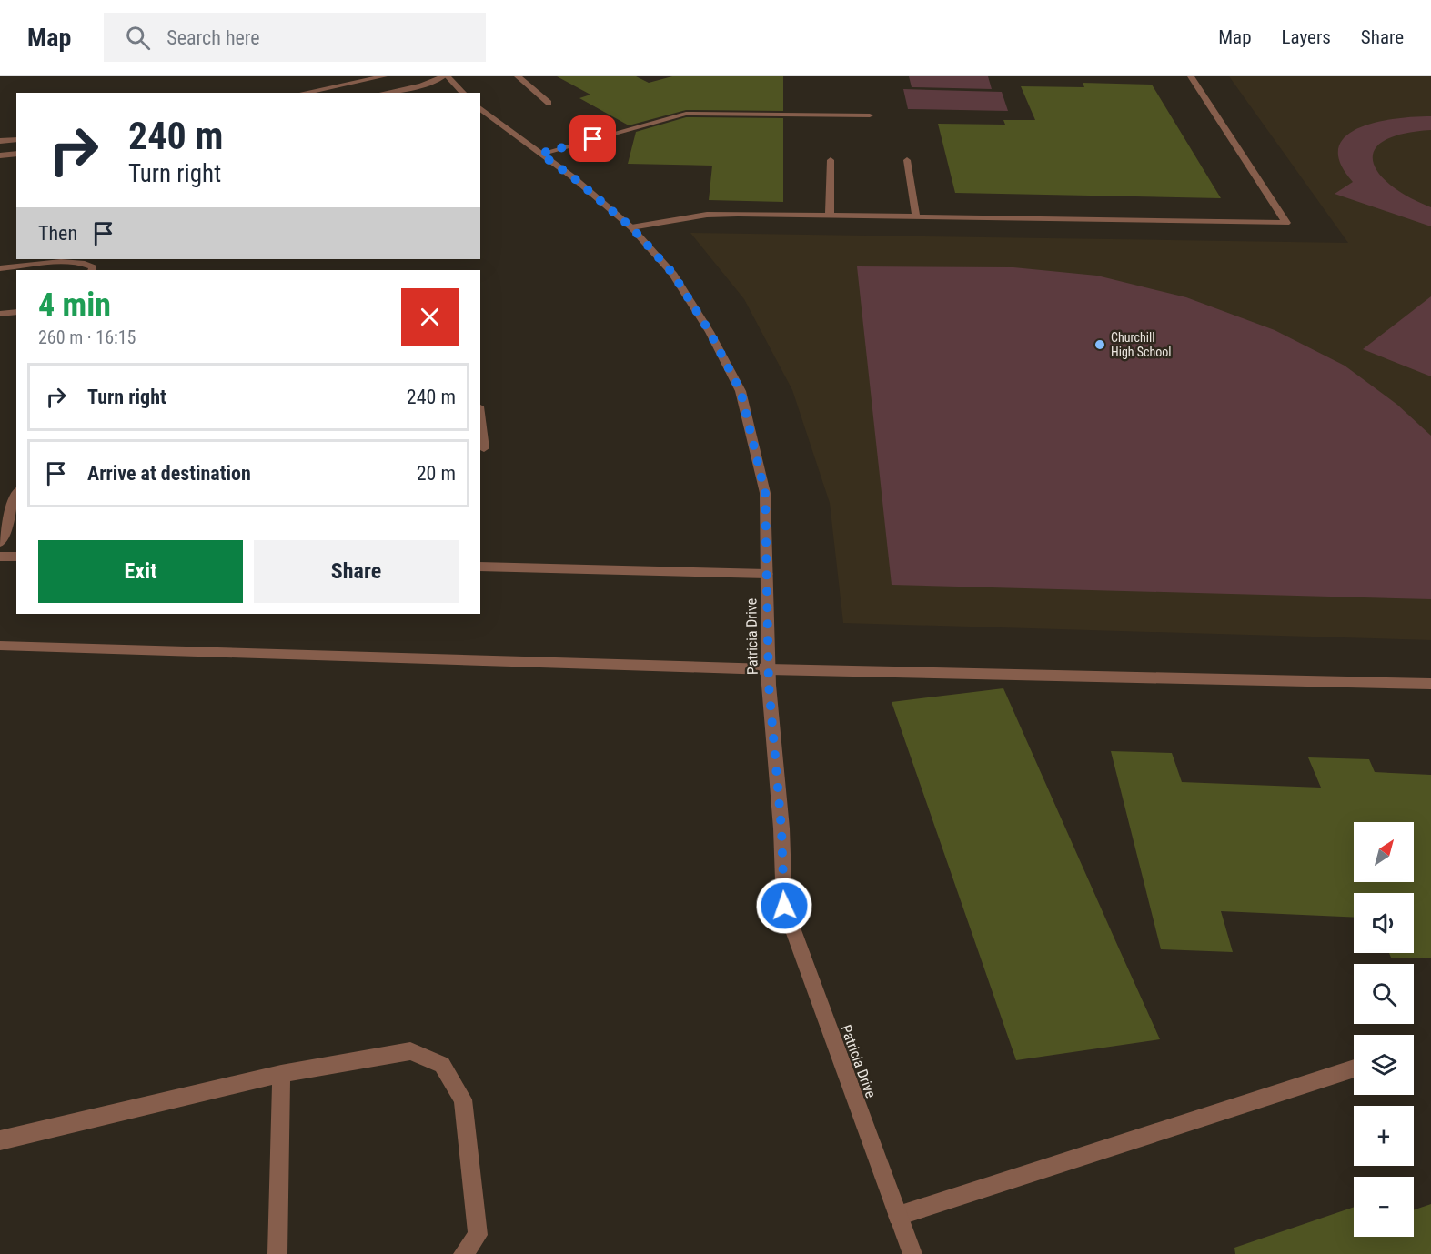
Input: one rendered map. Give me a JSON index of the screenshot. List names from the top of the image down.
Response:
{
  "streets": {
    "street": ["Patricia Drive"]
  },
  "places": ["Churchill High School"],
  "north": "top right",
  "page": {
    "header": "Map",
    "search": "Search here",
    "nav": ["Map", "Layers", "Share"],
    "turn": ["240 m", "Turn right"],
    "then": "Then",
    "heading": ["4 min", "260 m · 16:15"],
    "list": [
      {
        "name": "Turn right",
        "value": "240 m"
      },
      {
        "name": "Arrive at destination",
        "value": "20 m"
      }
    ],
    "buttons": ["Exit", "Share"],
    "map_buttons": ["+", "−"]
  }
}
